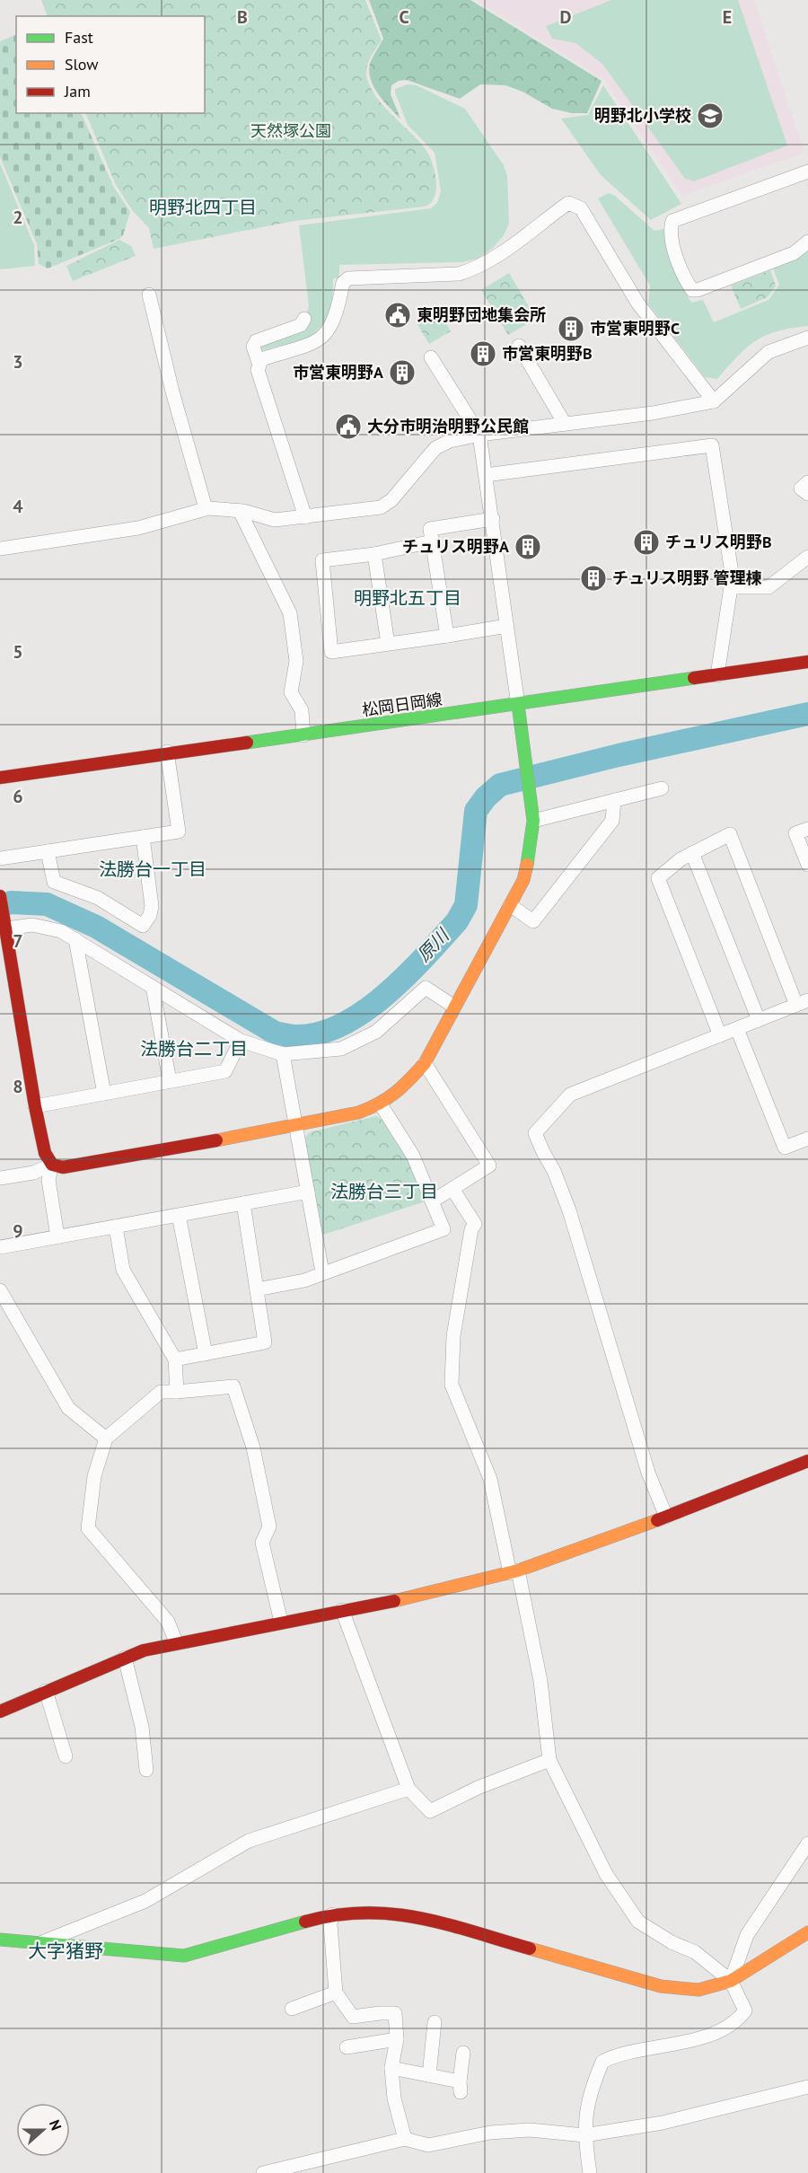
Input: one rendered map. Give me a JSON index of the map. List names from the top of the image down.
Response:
{
  "streets": {
    "street": ["松岡日岡線"]
  },
  "districts": [
    "明野北四丁目",
    "明野北五丁目",
    "法勝台一丁目",
    "法勝台二丁目",
    "法勝台三丁目",
    "大字猪野"
  ],
  "water": ["原川"],
  "parks": ["天然塚公園"],
  "places": {
    "school or university": ["明野北小学校"],
    "public building": ["東明野団地集会所", "大分市明治明野公民館"],
    "building": [
      "市営東明野C",
      "市営東明野B",
      "市営東明野A",
      "チュリス明野B",
      "チュリス明野A",
      "チュリス明野 管理棟"
    ]
  },
  "legend": ["Fast", "Slow", "Jam"],
  "north": "right",
  "grid": {
    "columns": [
      "B",
      "C",
      "D",
      "E"
    ],
    "rows": [
      "2",
      "3",
      "4",
      "5",
      "6",
      "7",
      "8",
      "9"
    ]
  }
}
